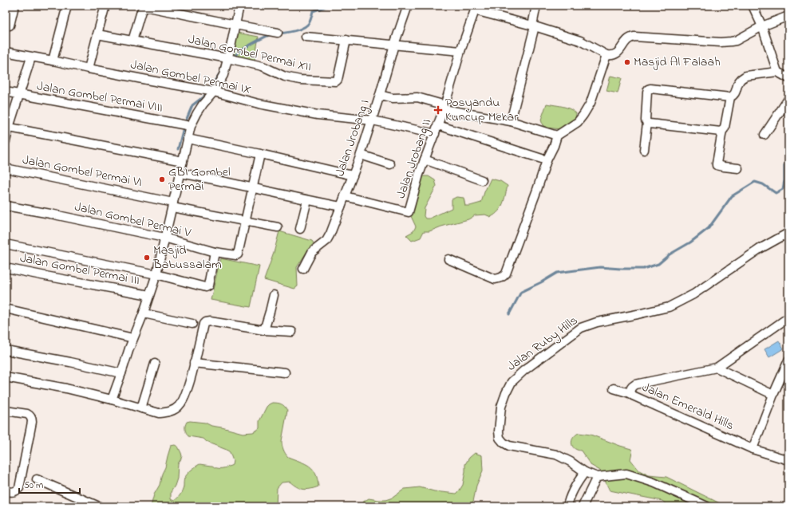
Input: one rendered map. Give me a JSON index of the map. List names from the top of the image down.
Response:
{
  "streets": {
    "street": [
      "Jalan Gombel Permai XII",
      "Jalan Gombel Permai IX",
      "Jalan Gombel Permai VIII",
      "Jalan Jrobang I",
      "Jalan Jrobang II",
      "Jalan Gombel Permai VI",
      "Jalan Gombel Permai V",
      "Jalan Gombel Permai III",
      "Jalan Ruby Hills",
      "Jalan Emerald Hills"
    ]
  },
  "crossings": [
    ["Jalan Gombel Permai IX", "Jalan Jrobang I"],
    ["Jalan Gombel Permai IX", "Jalan Jrobang II"],
    ["Jalan Jrobang I", "Jalan Jrobang II"],
    ["Jalan Gombel Permai VI", "Jalan Gombel Permai V"]
  ],
  "places": {
    "other": ["Masjid Al Falaah", "GBI Gombel Permai", "Masjid Babussalam"],
    "health": ["Posyandu Kuncup Mekar"]
  },
  "scale_bar": "50 m"
}
